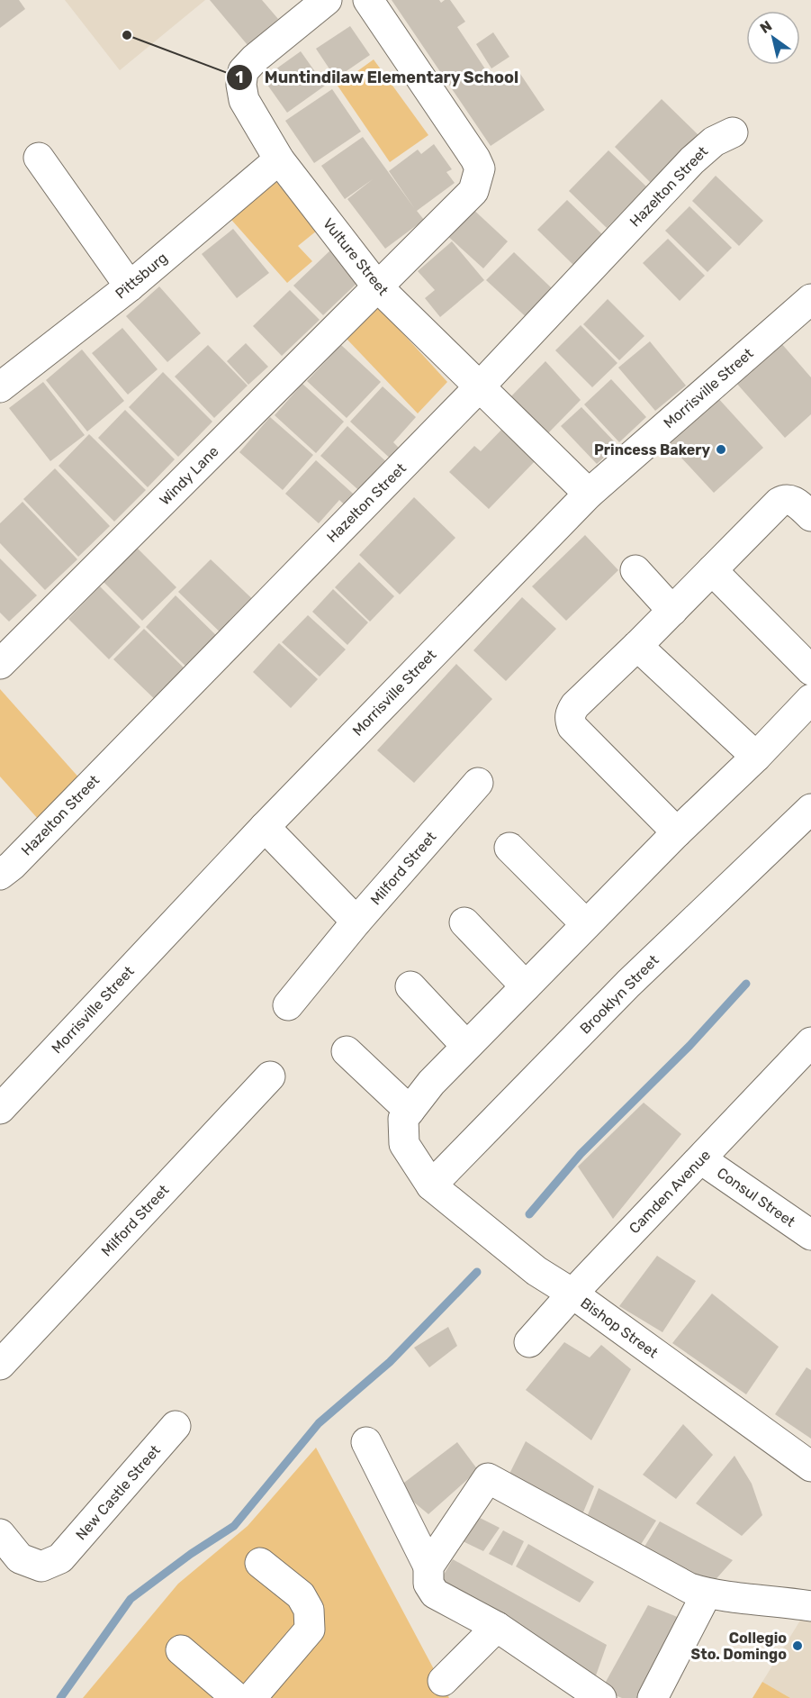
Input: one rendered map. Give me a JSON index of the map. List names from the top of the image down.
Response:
{
  "streets": {
    "street": [
      "Hazelton Street",
      "Vulture Street",
      "Pittsburg",
      "Morrisville Street",
      "Windy Lane",
      "Milford Street",
      "Brooklyn Street",
      "Camden Avenue",
      "Consul Street",
      "Bishop Street",
      "New Castle Street"
    ]
  },
  "crossings": [
    ["Hazelton Street", "Vulture Street"],
    ["Vulture Street", "Pittsburg"],
    ["Vulture Street", "Morrisville Street"],
    ["Vulture Street", "Windy Lane"],
    ["Brooklyn Street", "Bishop Street"],
    ["Camden Avenue", "Consul Street"],
    ["Camden Avenue", "Bishop Street"]
  ],
  "places": ["Muntindilaw Elementary School", "Princess Bakery", "Collegio Sto. Domingo"],
  "north": "top left"
}
